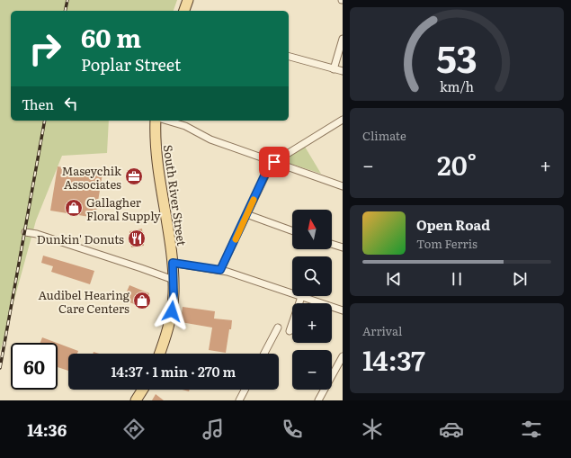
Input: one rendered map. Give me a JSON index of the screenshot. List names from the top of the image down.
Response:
{
  "streets": {
    "main road": ["South River Street"]
  },
  "places": {
    "office": ["Maseychik Associates"],
    "shop": ["Gallagher Floral Supply", "Audibel Hearing Care Centers"],
    "restaurant": ["Dunkin' Donuts"]
  },
  "north": "top",
  "page": {
    "turn": ["60 m", "Poplar Street"],
    "then": "Then",
    "tile": [
      "Climate",
      ["Arrival", "14:37"]
    ],
    "heat": ["−", "20°", "+"],
    "map_buttons": ["+", "−"],
    "song": ["Open Road", "Tom Ferris"],
    "limit": "60",
    "trip": "14:37 · 1 min · 270 m",
    "tabs": "14:36",
    "gauge": ["53", "km/h"]
  }
}
